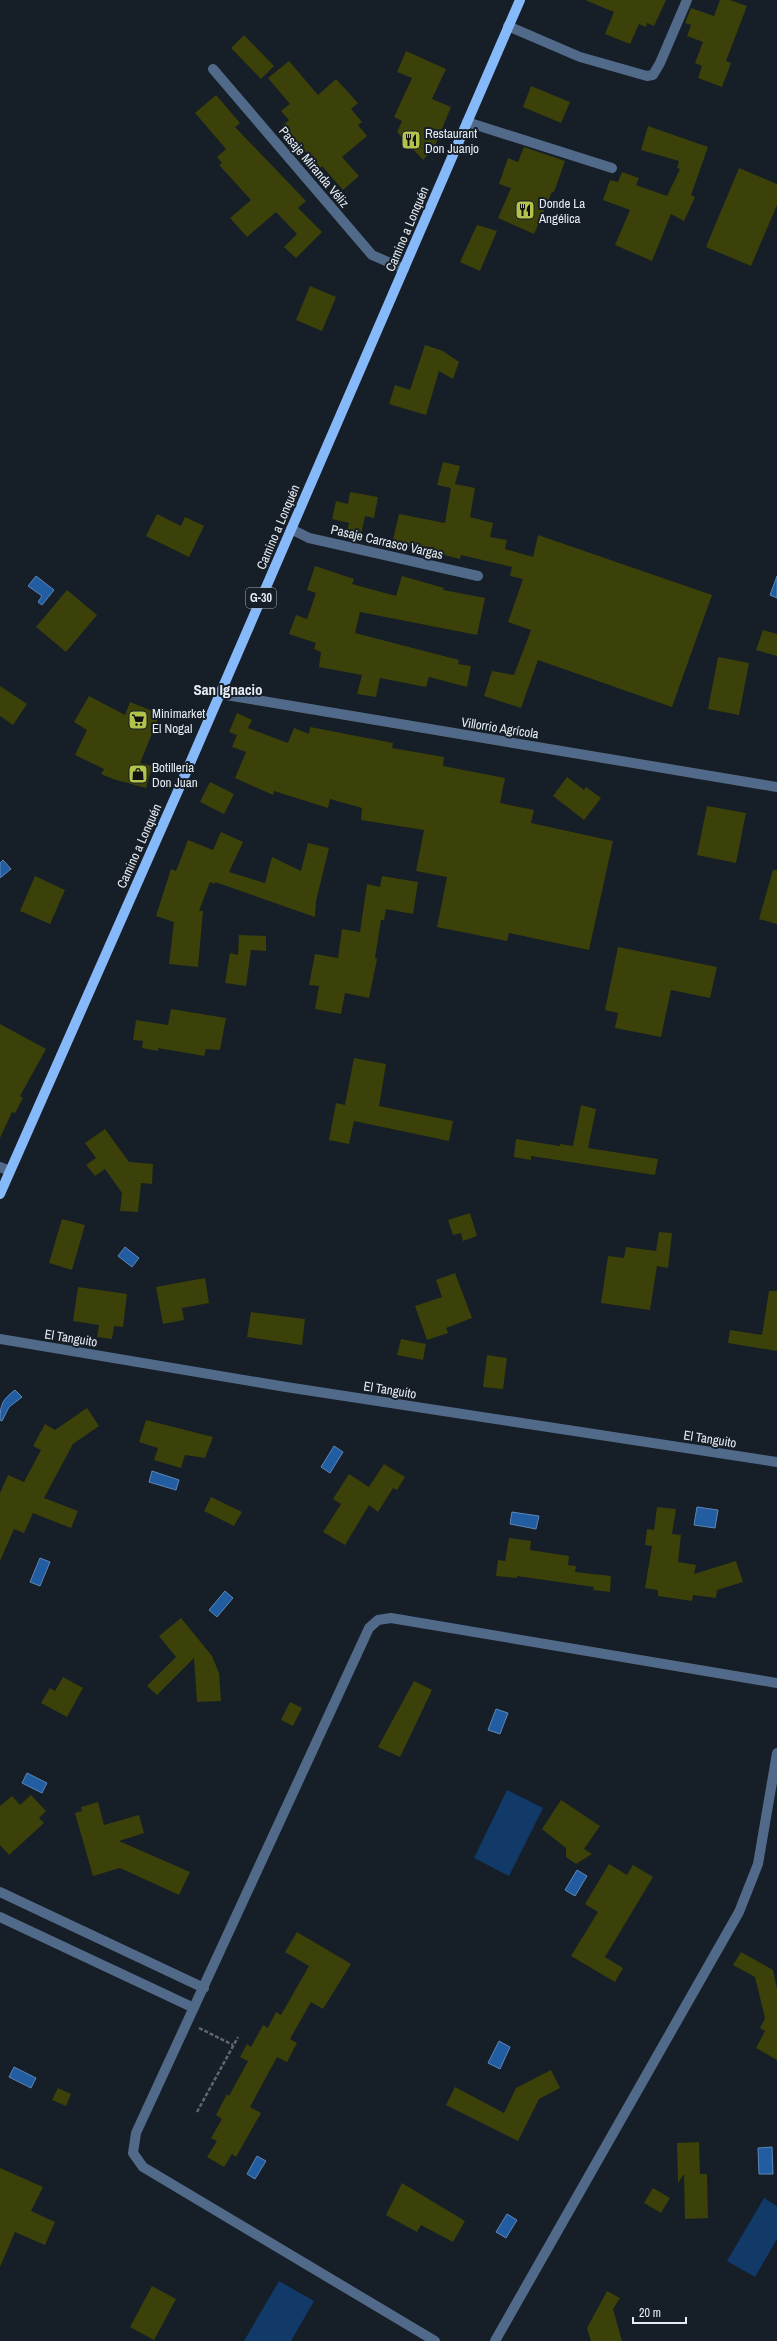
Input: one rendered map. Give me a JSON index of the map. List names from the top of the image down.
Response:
{
  "streets": {
    "main road": ["Camino a Lonquén", "G-30"],
    "street": [
      "Pasaje Miranda Véliz",
      "Pasaje Carrasco Vargas",
      "Villorrio Agrícola",
      "El Tanguito"
    ]
  },
  "crossings": [
    ["Pasaje Miranda Véliz", "Camino a Lonquén"],
    ["Camino a Lonquén", "Pasaje Carrasco Vargas"],
    ["Camino a Lonquén", "Villorrio Agrícola"]
  ],
  "districts": ["San Ignacio"],
  "places": {
    "restaurant": ["Restaurant Don Juanjo", "Donde La Angélica"],
    "supermarket": ["Minimarket El Nogal"],
    "shop": ["Botillería Don Juan"]
  },
  "scale_bar": "20 m"
}
